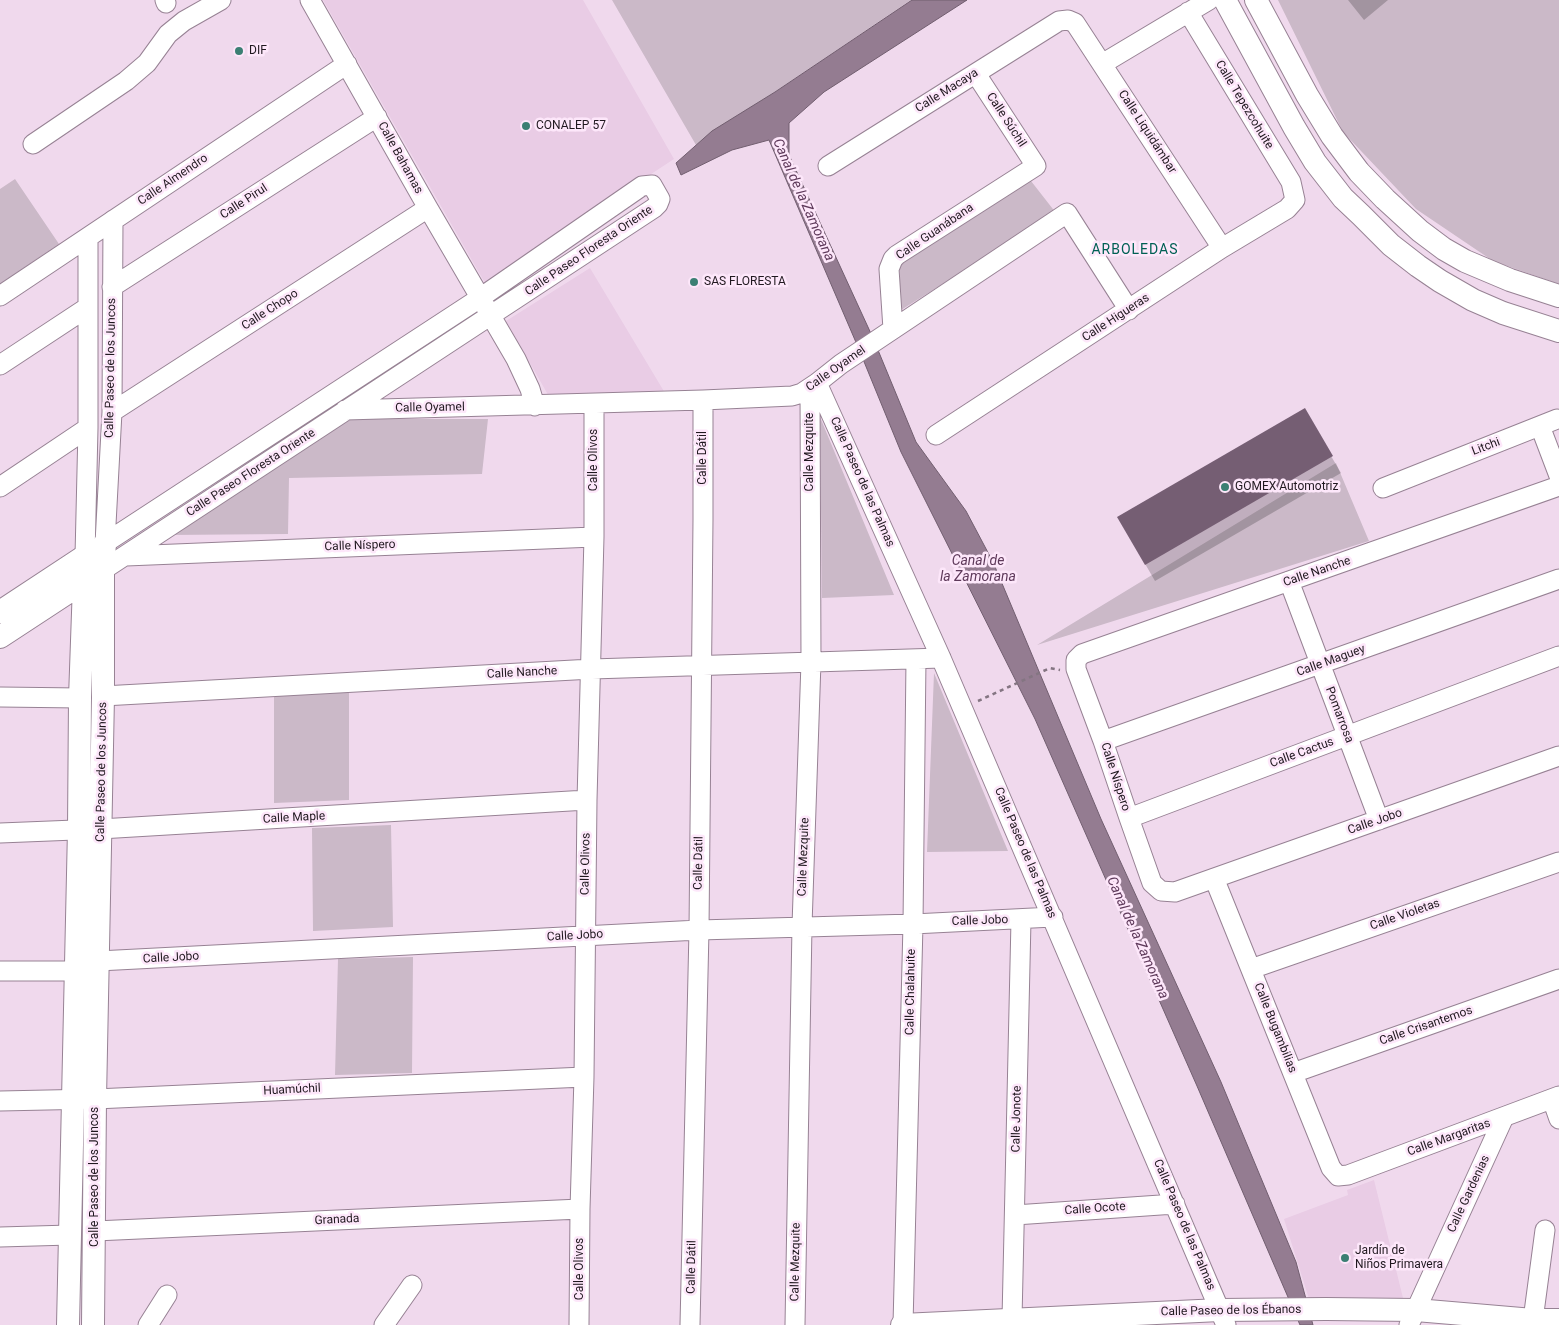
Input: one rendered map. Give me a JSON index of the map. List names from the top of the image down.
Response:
{
  "streets": {
    "main road": ["Calle Paseo Floresta Oriente", "Calle Paseo de los Juncos", "Calle Paseo de los Ébanos"],
    "street": [
      "Calle Macaya",
      "Calle Tepezcohuite",
      "Calle Súchil",
      "Calle Liquidámbar",
      "Calle Bahamas",
      "Calle Almendro",
      "Calle Pirul",
      "Calle Guanábana",
      "Calle Chopo",
      "Calle Higueras",
      "Calle Oyamel",
      "Litchi",
      "Calle Mezquite",
      "Calle Dátil",
      "Calle Olivos",
      "Calle Paseo de las Palmas",
      "Calle Níspero",
      "Calle Nanche",
      "Calle Maguey",
      "Pomarrosa",
      "Calle Cactus",
      "Calle Maple",
      "Calle Jobo",
      "Calle Violetas",
      "Calle Chalahuite",
      "Calle Crisantemos",
      "Calle Bugambilias",
      "Huamúchil",
      "Calle Jonote",
      "Calle Margaritas",
      "Calle Gardenias",
      "Calle Ocote",
      "Granada"
    ]
  },
  "crossings": [
    ["Calle Macaya", "Calle Súchil"],
    ["Calle Macaya", "Calle Liquidámbar"],
    ["Calle Tepezcohuite", "Calle Higueras"],
    ["Calle Súchil", "Calle Guanábana"],
    ["Calle Liquidámbar", "Calle Higueras"],
    ["Calle Bahamas", "Calle Almendro"],
    ["Calle Bahamas", "Calle Pirul"],
    ["Calle Bahamas", "Calle Paseo Floresta Oriente"],
    ["Calle Bahamas", "Calle Chopo"],
    ["Calle Almendro", "Calle Paseo de los Juncos"],
    ["Calle Pirul", "Calle Paseo de los Juncos"],
    ["Calle Guanábana", "Calle Oyamel"],
    ["Calle Paseo Floresta Oriente", "Calle Paseo de los Juncos"],
    ["Calle Paseo Floresta Oriente", "Calle Oyamel"],
    ["Calle Paseo Floresta Oriente", "Calle Níspero"],
    ["Calle Chopo", "Calle Paseo de los Juncos"],
    ["Calle Higueras", "Calle Oyamel"],
    ["Calle Paseo de los Juncos", "Calle Nanche"],
    ["Calle Paseo de los Juncos", "Calle Maple"],
    ["Calle Paseo de los Juncos", "Calle Jobo"],
    ["Calle Paseo de los Juncos", "Huamúchil"],
    ["Calle Paseo de los Juncos", "Granada"],
    ["Calle Oyamel", "Calle Mezquite"],
    ["Calle Oyamel", "Calle Dátil"],
    ["Calle Oyamel", "Calle Olivos"],
    ["Calle Oyamel", "Calle Paseo de las Palmas"],
    ["Calle Mezquite", "Calle Paseo de las Palmas"],
    ["Calle Mezquite", "Calle Nanche"],
    ["Calle Mezquite", "Calle Jobo"],
    ["Calle Dátil", "Calle Nanche"],
    ["Calle Dátil", "Calle Jobo"],
    ["Calle Olivos", "Calle Níspero"],
    ["Calle Olivos", "Calle Nanche"],
    ["Calle Olivos", "Calle Maple"],
    ["Calle Olivos", "Calle Jobo"],
    ["Calle Olivos", "Huamúchil"],
    ["Calle Olivos", "Granada"],
    ["Calle Paseo de las Palmas", "Calle Nanche"],
    ["Calle Paseo de las Palmas", "Calle Jobo"],
    ["Calle Paseo de las Palmas", "Calle Ocote"],
    ["Calle Paseo de las Palmas", "Calle Paseo de los Ébanos"],
    ["Calle Níspero", "Calle Nanche"],
    ["Calle Níspero", "Calle Maguey"],
    ["Calle Níspero", "Calle Cactus"],
    ["Calle Níspero", "Calle Jobo"],
    ["Calle Nanche", "Pomarrosa"],
    ["Calle Nanche", "Calle Chalahuite"],
    ["Calle Maguey", "Pomarrosa"],
    ["Pomarrosa", "Calle Cactus"],
    ["Pomarrosa", "Calle Jobo"],
    ["Calle Jobo", "Calle Chalahuite"],
    ["Calle Jobo", "Calle Bugambilias"],
    ["Calle Jobo", "Calle Jonote"],
    ["Calle Violetas", "Calle Bugambilias"],
    ["Calle Chalahuite", "Calle Paseo de los Ébanos"],
    ["Calle Crisantemos", "Calle Bugambilias"],
    ["Calle Bugambilias", "Calle Margaritas"],
    ["Calle Jonote", "Calle Ocote"],
    ["Calle Jonote", "Calle Paseo de los Ébanos"],
    ["Calle Margaritas", "Calle Gardenias"],
    ["Calle Gardenias", "Calle Paseo de los Ébanos"]
  ],
  "districts": ["ARBOLEDAS"],
  "water": ["Canal de la Zamorana"],
  "places": [
    "DIF",
    "CONALEP 57",
    "SAS FLORESTA",
    "GOMEX Automotriz",
    "Jardín de Niños Primavera"
  ]
}
